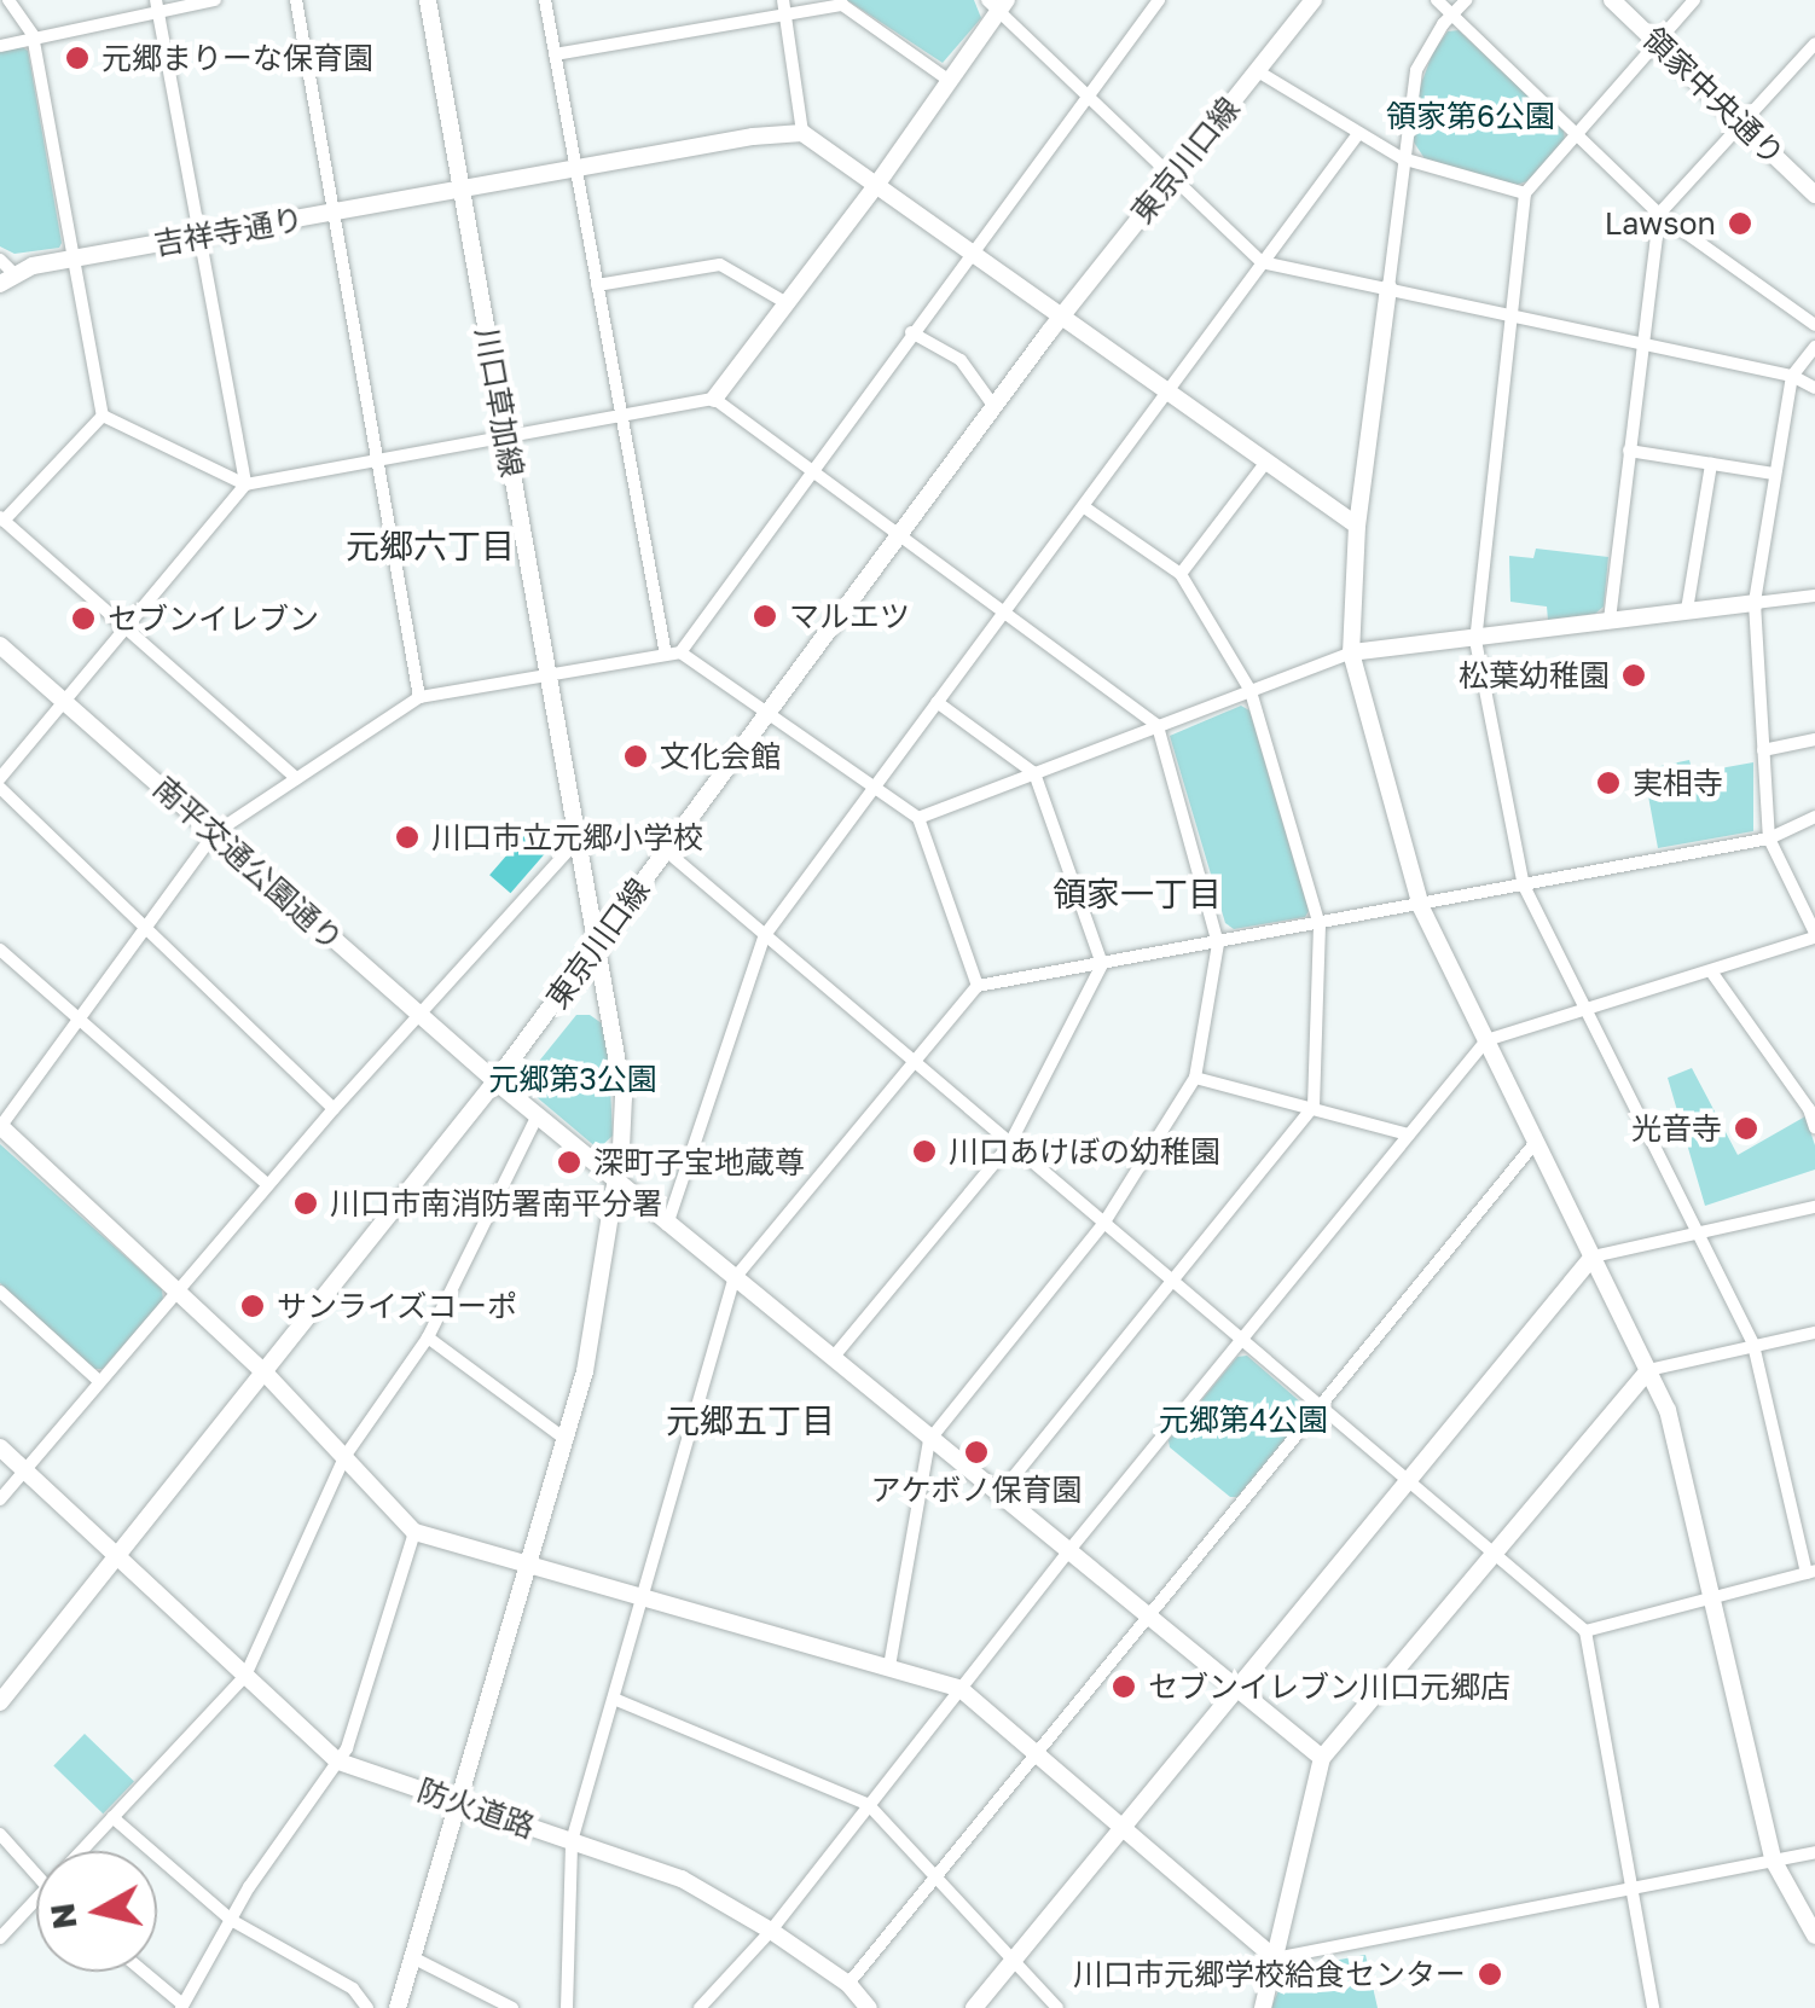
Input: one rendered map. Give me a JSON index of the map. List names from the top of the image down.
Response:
{
  "streets": {
    "street": [
      "領家中央通り",
      "東京川口線",
      "吉祥寺通り",
      "川口草加線",
      "南平交通公園通り",
      "防火道路"
    ]
  },
  "crossings": [
    ["東京川口線", "川口草加線"],
    ["東京川口線", "南平交通公園通り"],
    ["東京川口線", "防火道路"],
    ["吉祥寺通り", "川口草加線"],
    ["川口草加線", "南平交通公園通り"],
    ["川口草加線", "防火道路"]
  ],
  "districts": ["元郷六丁目", "領家一丁目", "元郷五丁目"],
  "parks": ["領家第6公園", "元郷第3公園", "元郷第4公園"],
  "places": [
    "元郷まりーな保育園",
    "Lawson",
    "マルエツ",
    "セブンイレブン",
    "松葉幼稚園",
    "文化会館",
    "実相寺",
    "川口市立元郷小学校",
    "光音寺",
    "川口あけぼの幼稚園",
    "深町子宝地蔵尊",
    "川口市南消防署南平分署",
    "サンライズコーポ",
    "アケボノ保育園",
    "セブンイレブン川口元郷店",
    "川口市元郷学校給食センター"
  ],
  "north": "left"
}
